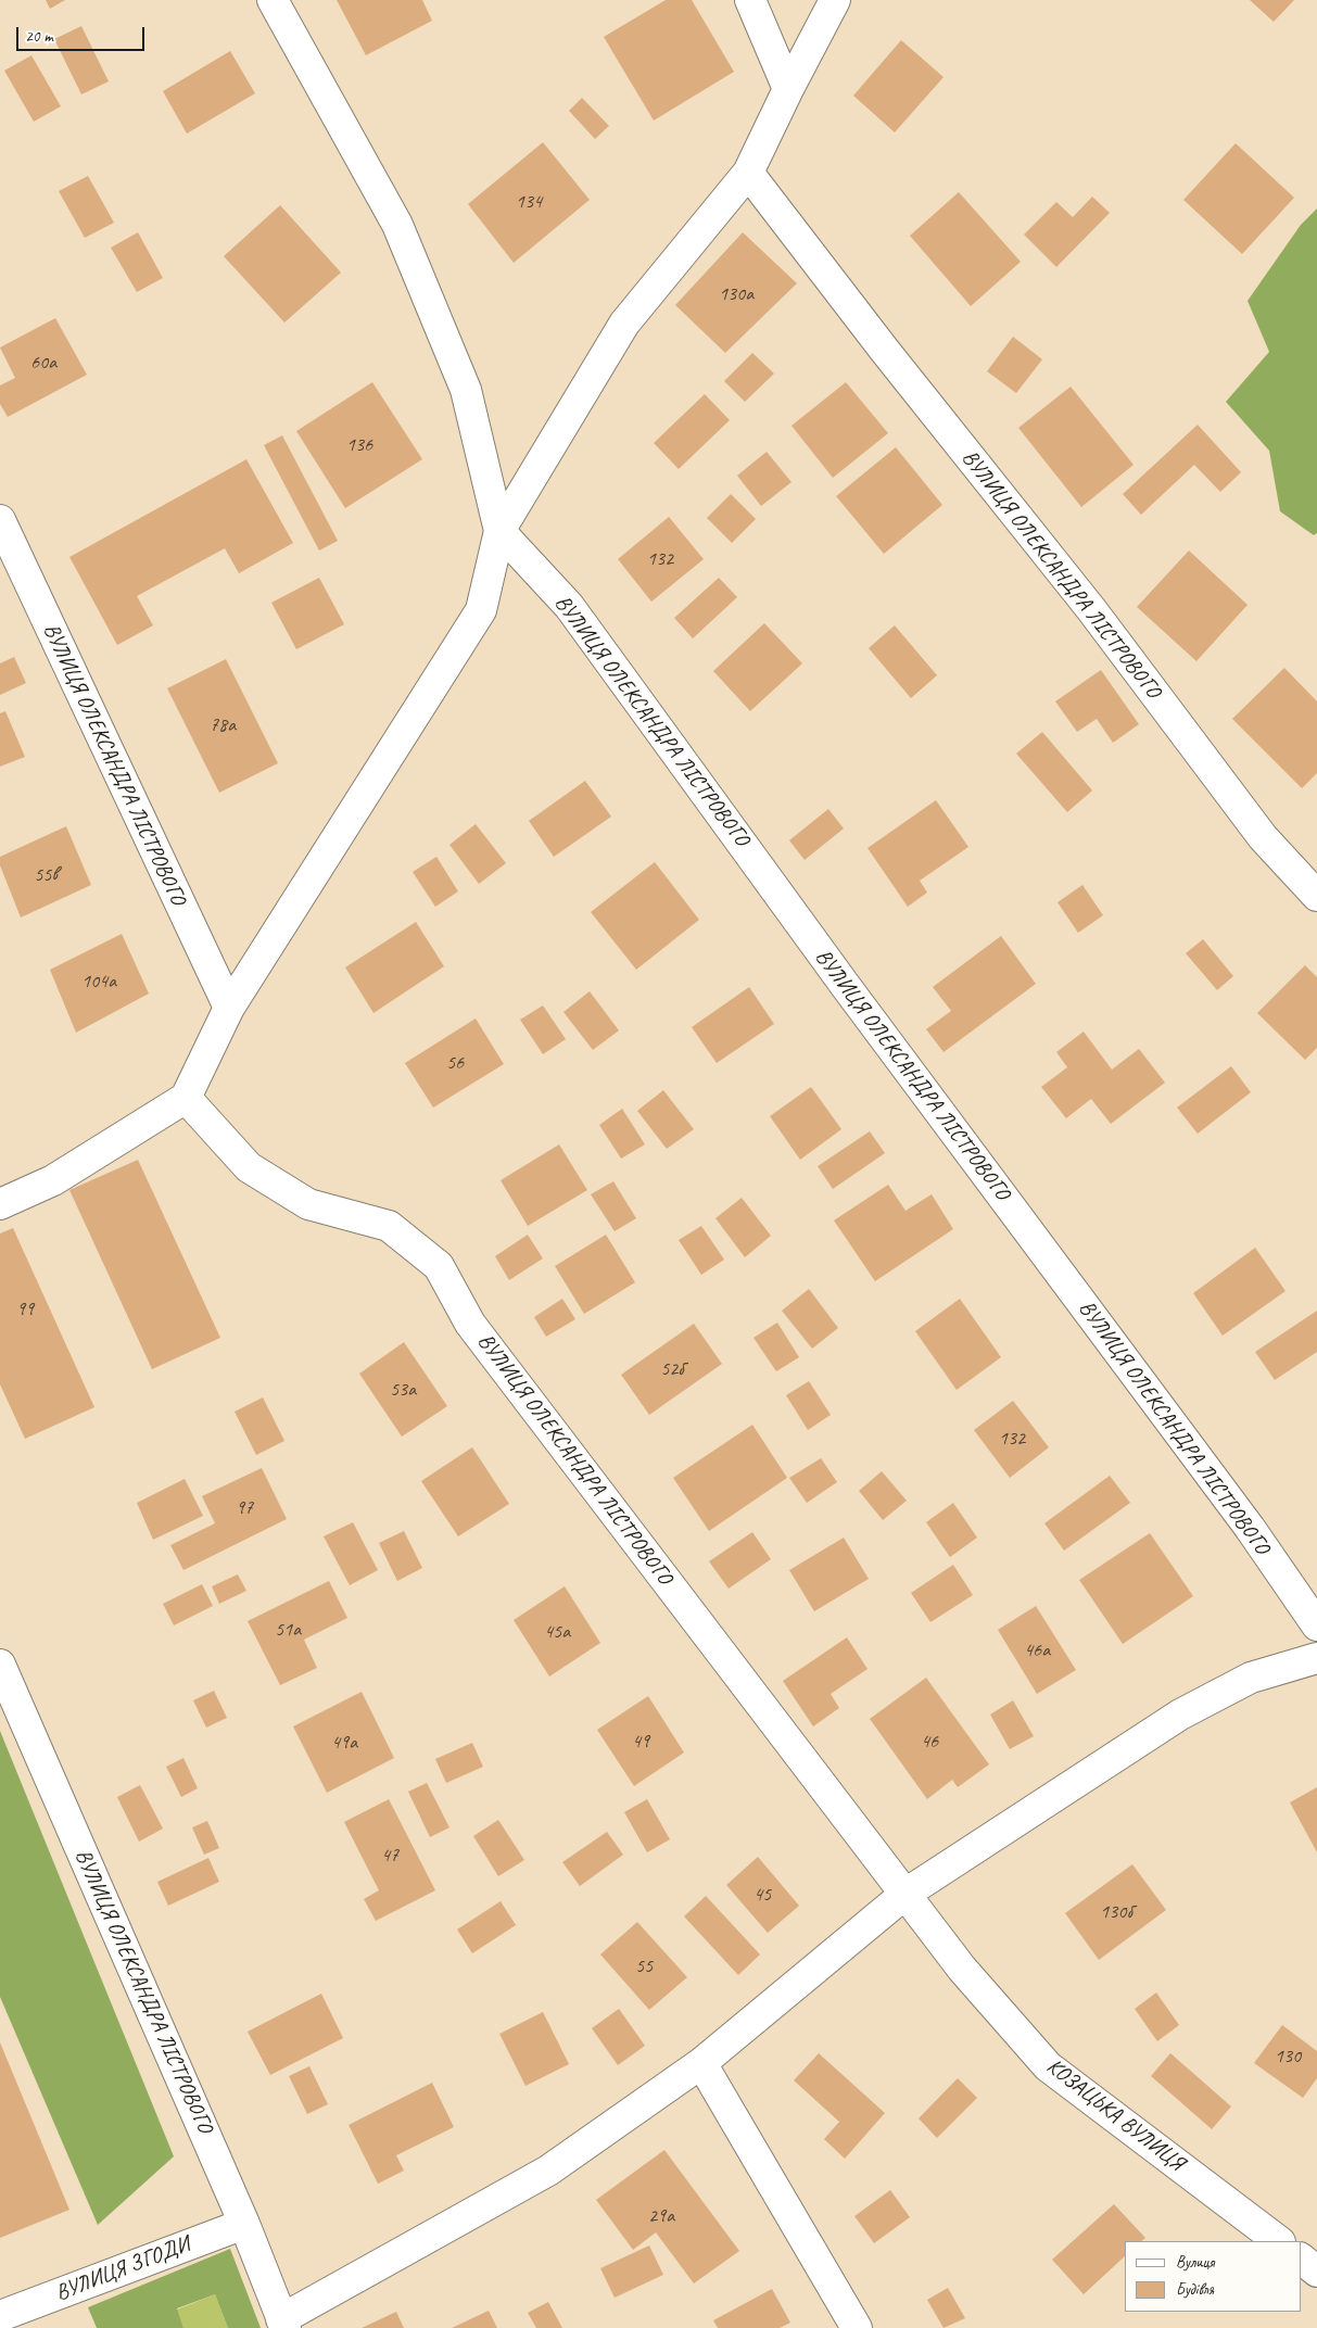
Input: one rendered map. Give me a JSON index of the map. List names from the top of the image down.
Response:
{
  "streets": {
    "street": ["ВУЛИЦЯ ОЛЕКСАНДРА ЛІСТРОВОГО", "КОЗАЦЬКА ВУЛИЦЯ", "ВУЛИЦЯ ЗГОДИ"]
  },
  "crossings": [
    ["ВУЛИЦЯ ОЛЕКСАНДРА ЛІСТРОВОГО", "КОЗАЦЬКА ВУЛИЦЯ"],
    ["ВУЛИЦЯ ОЛЕКСАНДРА ЛІСТРОВОГО", "ВУЛИЦЯ ЗГОДИ"]
  ],
  "house_numbers": [
    "134",
    "130а",
    "60а",
    "136",
    "132",
    "78а",
    "55в",
    "104а",
    "56",
    "99",
    "52б",
    "53а",
    "132",
    "97",
    "51а",
    "45а",
    "46а",
    "49",
    "46",
    "49а",
    "47",
    "45",
    "130б",
    "55",
    "130",
    "29а"
  ],
  "legend": ["Вулиця", "Будівля"],
  "scale_bar": "20 m"
}
